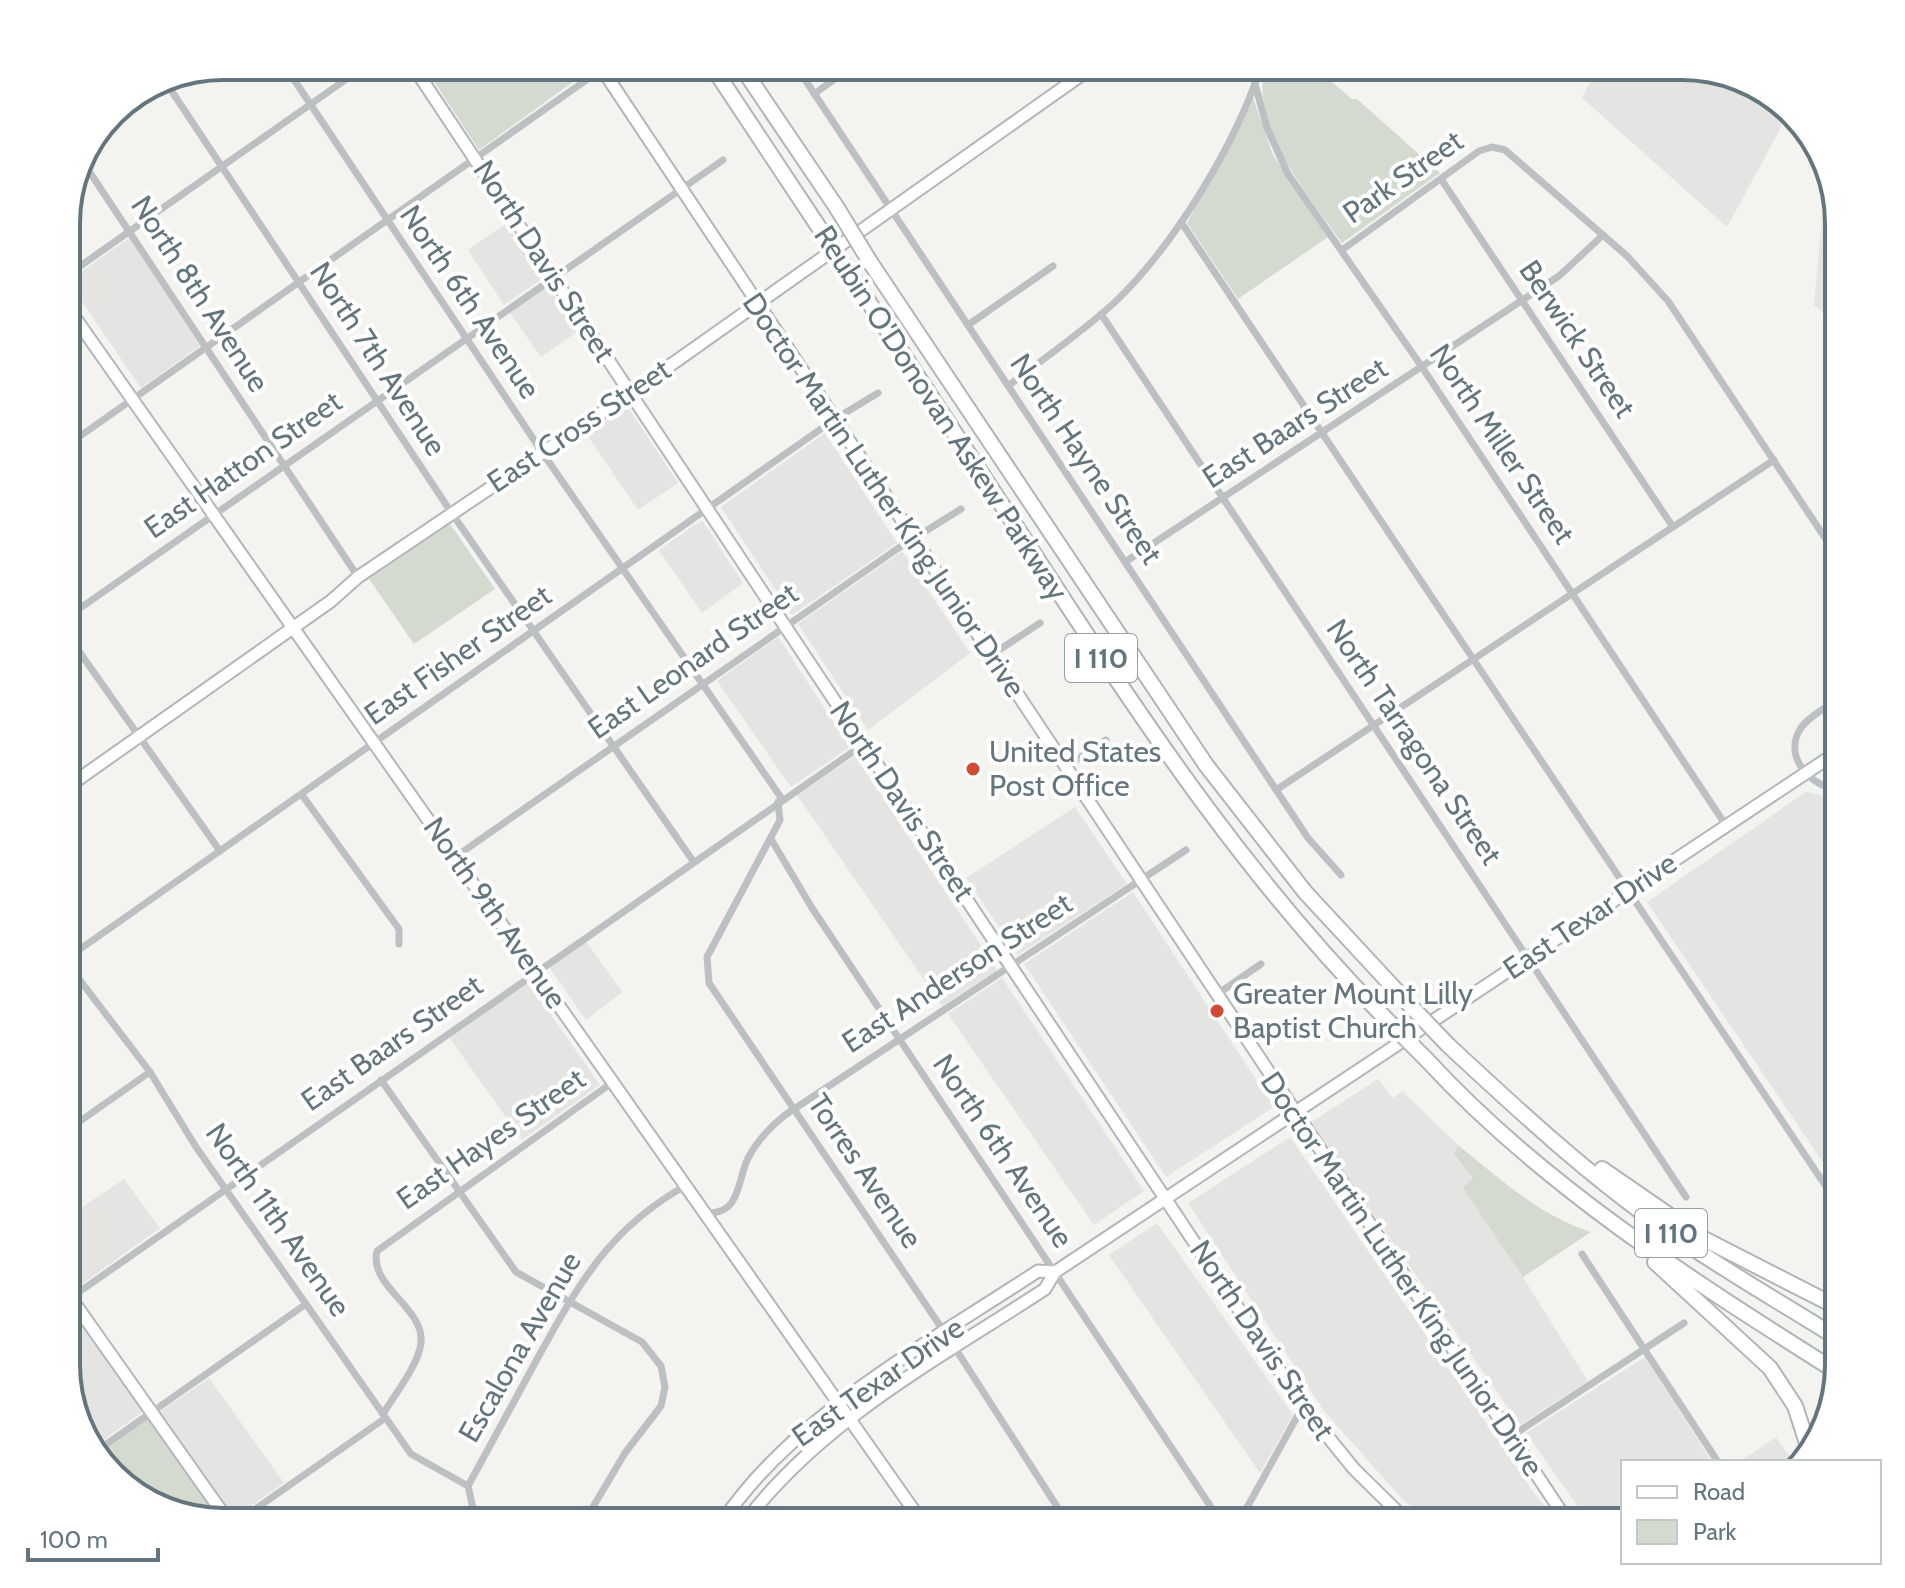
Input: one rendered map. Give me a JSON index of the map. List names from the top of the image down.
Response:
{
  "streets": {
    "highway": ["Reubin O'Donovan Askew Parkway", "I 110"],
    "main road": [
      "North Davis Street",
      "East Cross Street",
      "Doctor Martin Luther King Junior Drive",
      "North 9th Avenue",
      "East Texar Drive"
    ],
    "street": [
      "Park Street",
      "North 8th Avenue",
      "North 6th Avenue",
      "Berwick Street",
      "North 7th Avenue",
      "East Baars Street",
      "North Miller Street",
      "North Hayne Street",
      "East Hatton Street",
      "East Fisher Street",
      "East Leonard Street",
      "North Tarragona Street",
      "East Anderson Street",
      "East Hayes Street",
      "Torres Avenue",
      "North 11th Avenue",
      "Escalona Avenue"
    ]
  },
  "crossings": [
    ["Park Street", "Berwick Street"],
    ["Park Street", "East Baars Street"],
    ["Park Street", "North Miller Street"],
    ["North Davis Street", "East Baars Street"],
    ["North Davis Street", "East Cross Street"],
    ["North Davis Street", "East Hatton Street"],
    ["North Davis Street", "East Fisher Street"],
    ["North Davis Street", "East Leonard Street"],
    ["North Davis Street", "East Texar Drive"],
    ["North Davis Street", "East Anderson Street"],
    ["North 8th Avenue", "East Cross Street"],
    ["North 8th Avenue", "East Hatton Street"],
    ["North 6th Avenue", "East Baars Street"],
    ["North 6th Avenue", "East Cross Street"],
    ["North 6th Avenue", "East Hatton Street"],
    ["North 6th Avenue", "East Fisher Street"],
    ["North 6th Avenue", "East Leonard Street"],
    ["North 6th Avenue", "East Texar Drive"],
    ["North 6th Avenue", "East Anderson Street"],
    ["North 6th Avenue", "Torres Avenue"],
    ["Berwick Street", "East Baars Street"],
    ["North 7th Avenue", "East Baars Street"],
    ["North 7th Avenue", "East Cross Street"],
    ["North 7th Avenue", "East Hatton Street"],
    ["North 7th Avenue", "East Fisher Street"],
    ["North 7th Avenue", "East Leonard Street"],
    ["East Baars Street", "North Miller Street"],
    ["East Baars Street", "North Hayne Street"],
    ["East Baars Street", "North Tarragona Street"],
    ["East Baars Street", "North 9th Avenue"],
    ["East Baars Street", "North 11th Avenue"],
    ["East Cross Street", "North Hayne Street"],
    ["East Cross Street", "Doctor Martin Luther King Junior Drive"],
    ["East Cross Street", "North 9th Avenue"],
    ["North Miller Street", "East Texar Drive"],
    ["East Hatton Street", "Doctor Martin Luther King Junior Drive"],
    ["East Hatton Street", "North 9th Avenue"],
    ["Doctor Martin Luther King Junior Drive", "East Fisher Street"],
    ["Doctor Martin Luther King Junior Drive", "East Leonard Street"],
    ["Doctor Martin Luther King Junior Drive", "East Texar Drive"],
    ["Doctor Martin Luther King Junior Drive", "East Anderson Street"],
    ["East Fisher Street", "North 9th Avenue"],
    ["East Leonard Street", "North 9th Avenue"],
    ["North Tarragona Street", "East Texar Drive"],
    ["North 9th Avenue", "East Texar Drive"],
    ["North 9th Avenue", "East Anderson Street"],
    ["North 9th Avenue", "East Hayes Street"],
    ["North 9th Avenue", "Escalona Avenue"],
    ["East Texar Drive", "Torres Avenue"],
    ["East Anderson Street", "Torres Avenue"],
    ["East Hayes Street", "North 11th Avenue"],
    ["North 11th Avenue", "Escalona Avenue"]
  ],
  "places": ["United States Post Office", "Greater Mount Lilly Baptist Church"],
  "legend": ["Road", "Park"],
  "scale_bar": "100 m"
}
